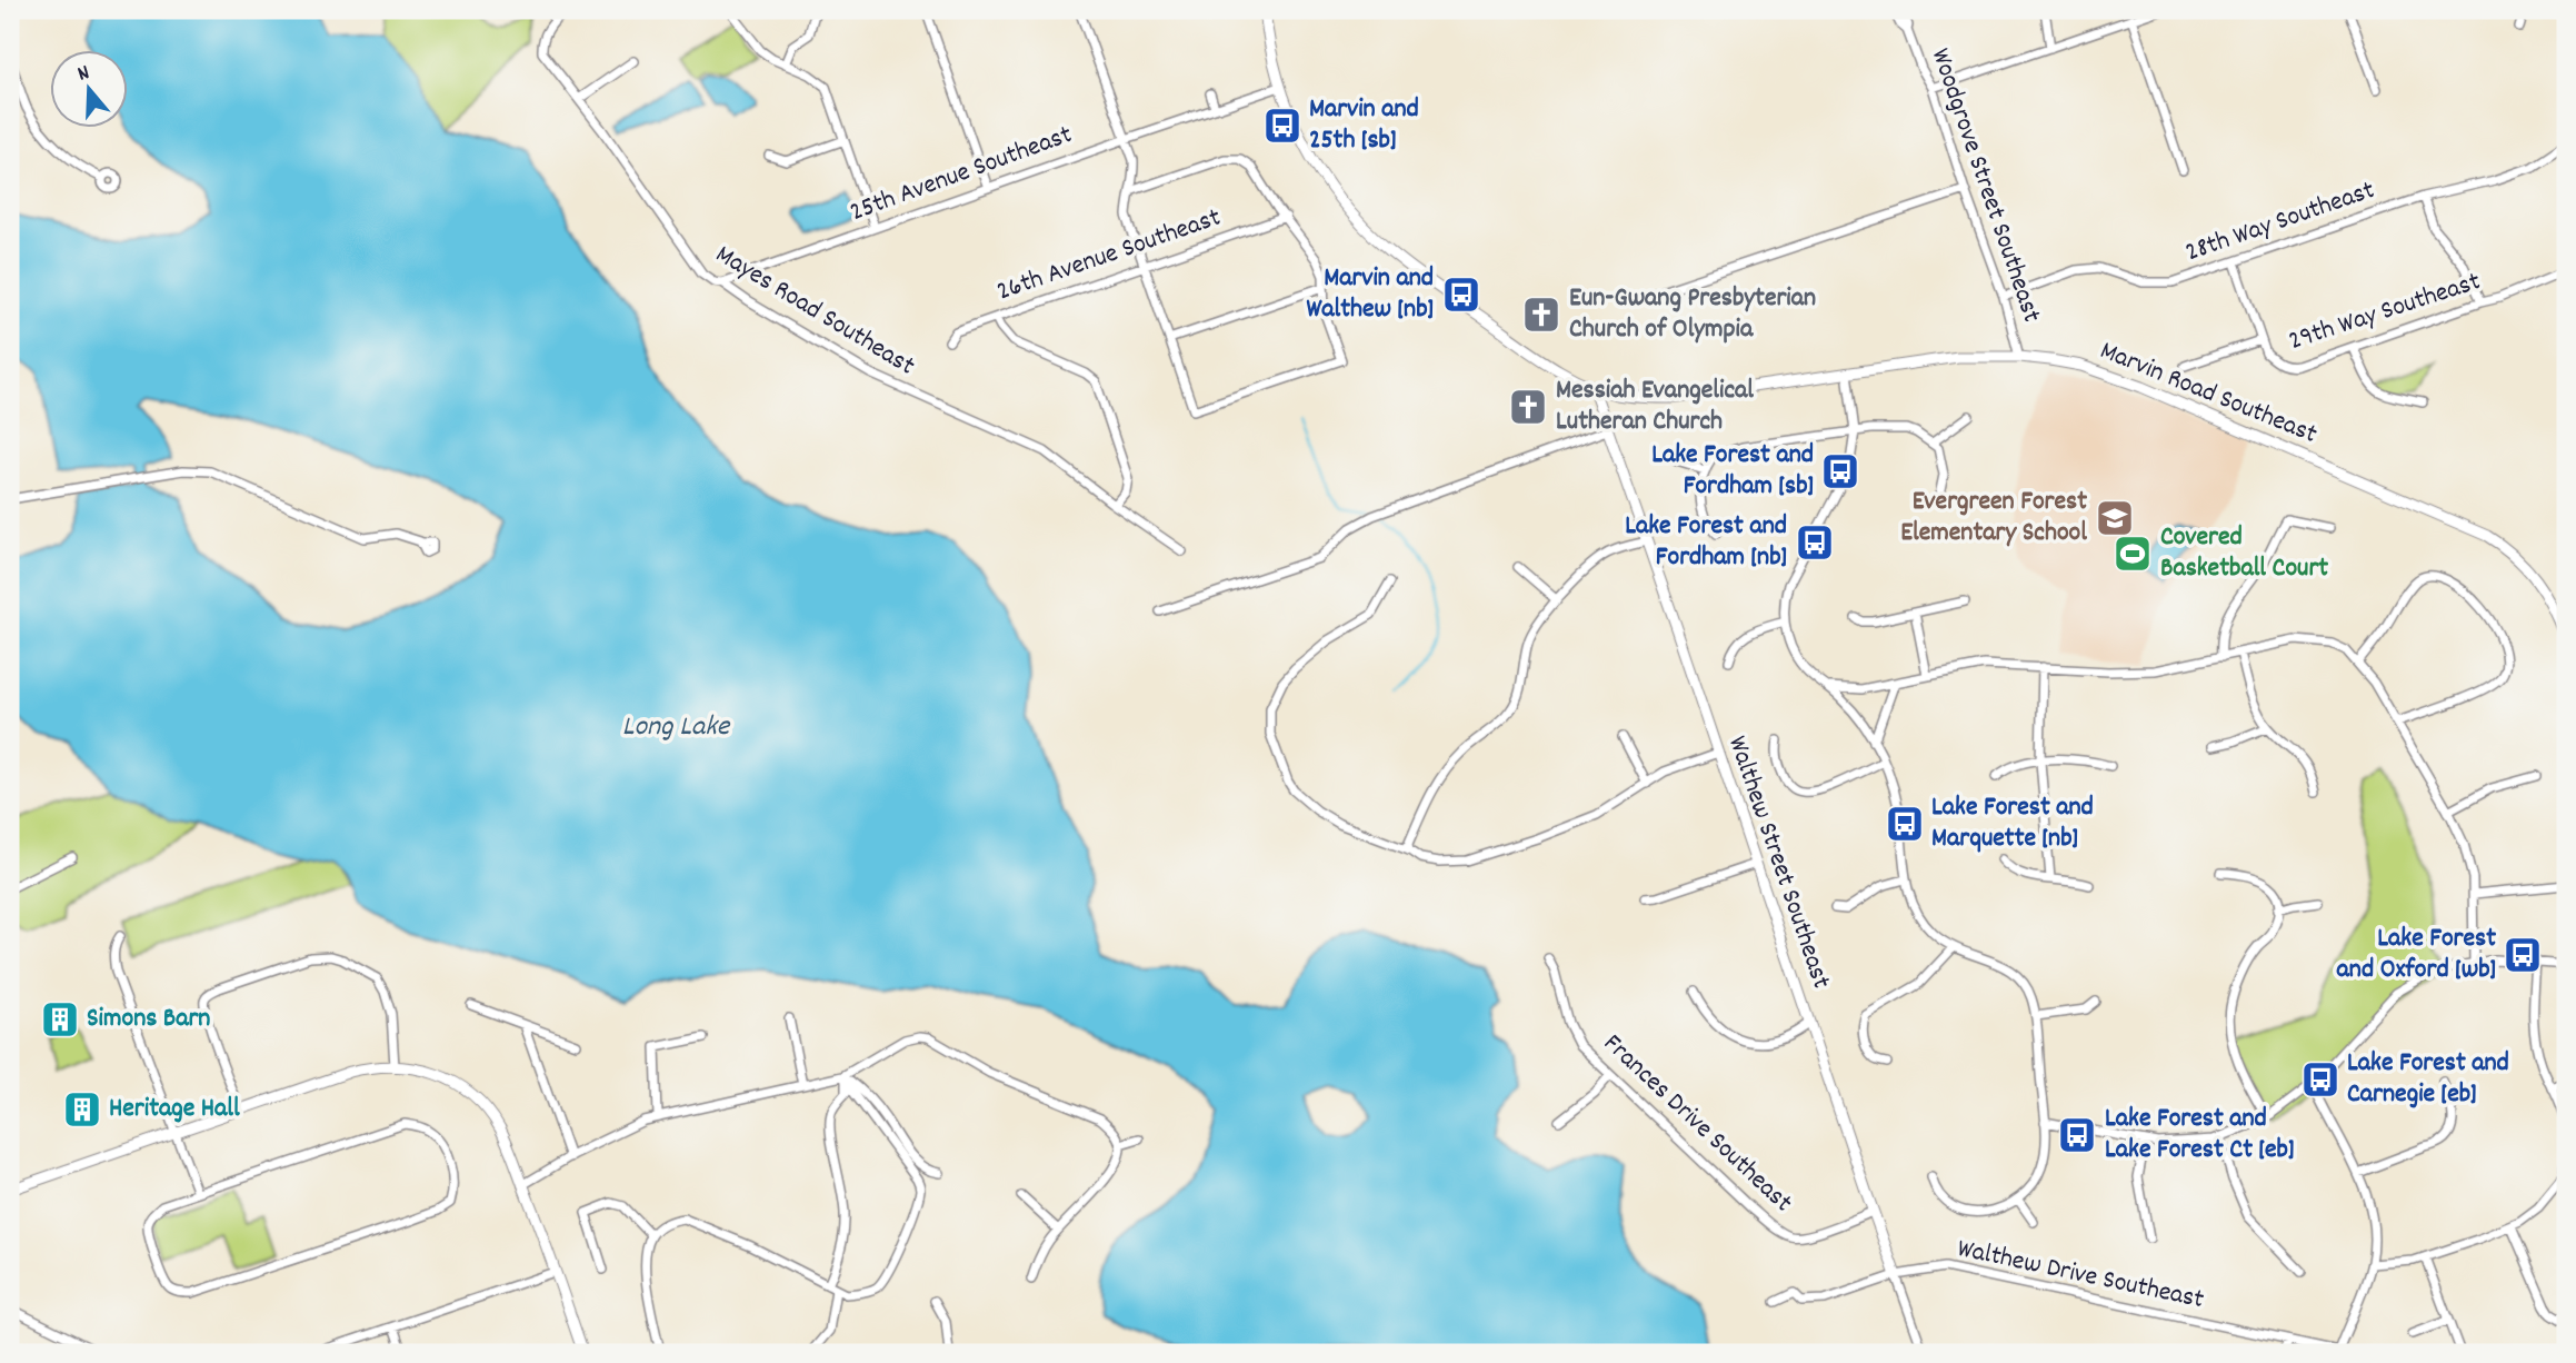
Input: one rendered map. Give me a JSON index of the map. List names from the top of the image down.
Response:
{
  "streets": {
    "street": [
      "25th Avenue Southeast",
      "Woodgrove Street Southeast",
      "28th Way Southeast",
      "26th Avenue Southeast",
      "Mayes Road Southeast",
      "29th Way Southeast",
      "Marvin Road Southeast",
      "Walthew Street Southeast",
      "Frances Drive Southeast",
      "Walthew Drive Southeast"
    ]
  },
  "crossings": [
    ["25th Avenue Southeast", "Mayes Road Southeast"],
    ["25th Avenue Southeast", "Marvin Road Southeast"],
    ["Woodgrove Street Southeast", "28th Way Southeast"],
    ["Woodgrove Street Southeast", "Marvin Road Southeast"],
    ["28th Way Southeast", "29th Way Southeast"],
    ["Marvin Road Southeast", "Walthew Street Southeast"],
    ["Walthew Street Southeast", "Frances Drive Southeast"],
    ["Walthew Street Southeast", "Walthew Drive Southeast"]
  ],
  "water": ["Long Lake"],
  "places": {
    "bus stop": [
      "Marvin and 25th [sb]",
      "Marvin and Walthew [nb]",
      "Lake Forest and Fordham [sb]",
      "Lake Forest and Fordham [nb]",
      "Lake Forest and Marquette [nb]",
      "Lake Forest and Oxford [wb]",
      "Lake Forest and Carnegie [eb]",
      "Lake Forest and Lake Forest Ct [eb]"
    ],
    "church": ["Eun-Gwang Presbyterian Church of Olympia", "Messiah Evangelical Lutheran Church"],
    "school or university": ["Evergreen Forest Elementary School"],
    "sports": ["Covered Basketball Court"],
    "building": ["Simons Barn", "Heritage Hall"]
  },
  "north": "top"
}
